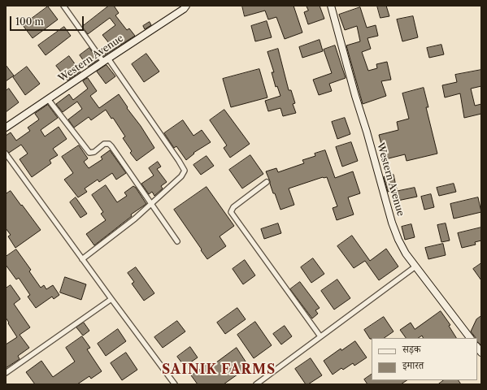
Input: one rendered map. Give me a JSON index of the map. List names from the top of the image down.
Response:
{
  "streets": {
    "street": ["Western Avenue"]
  },
  "districts": ["SAINIK FARMS"],
  "legend": ["सड़क", "इमारत"],
  "scale_bar": "100 m"
}
